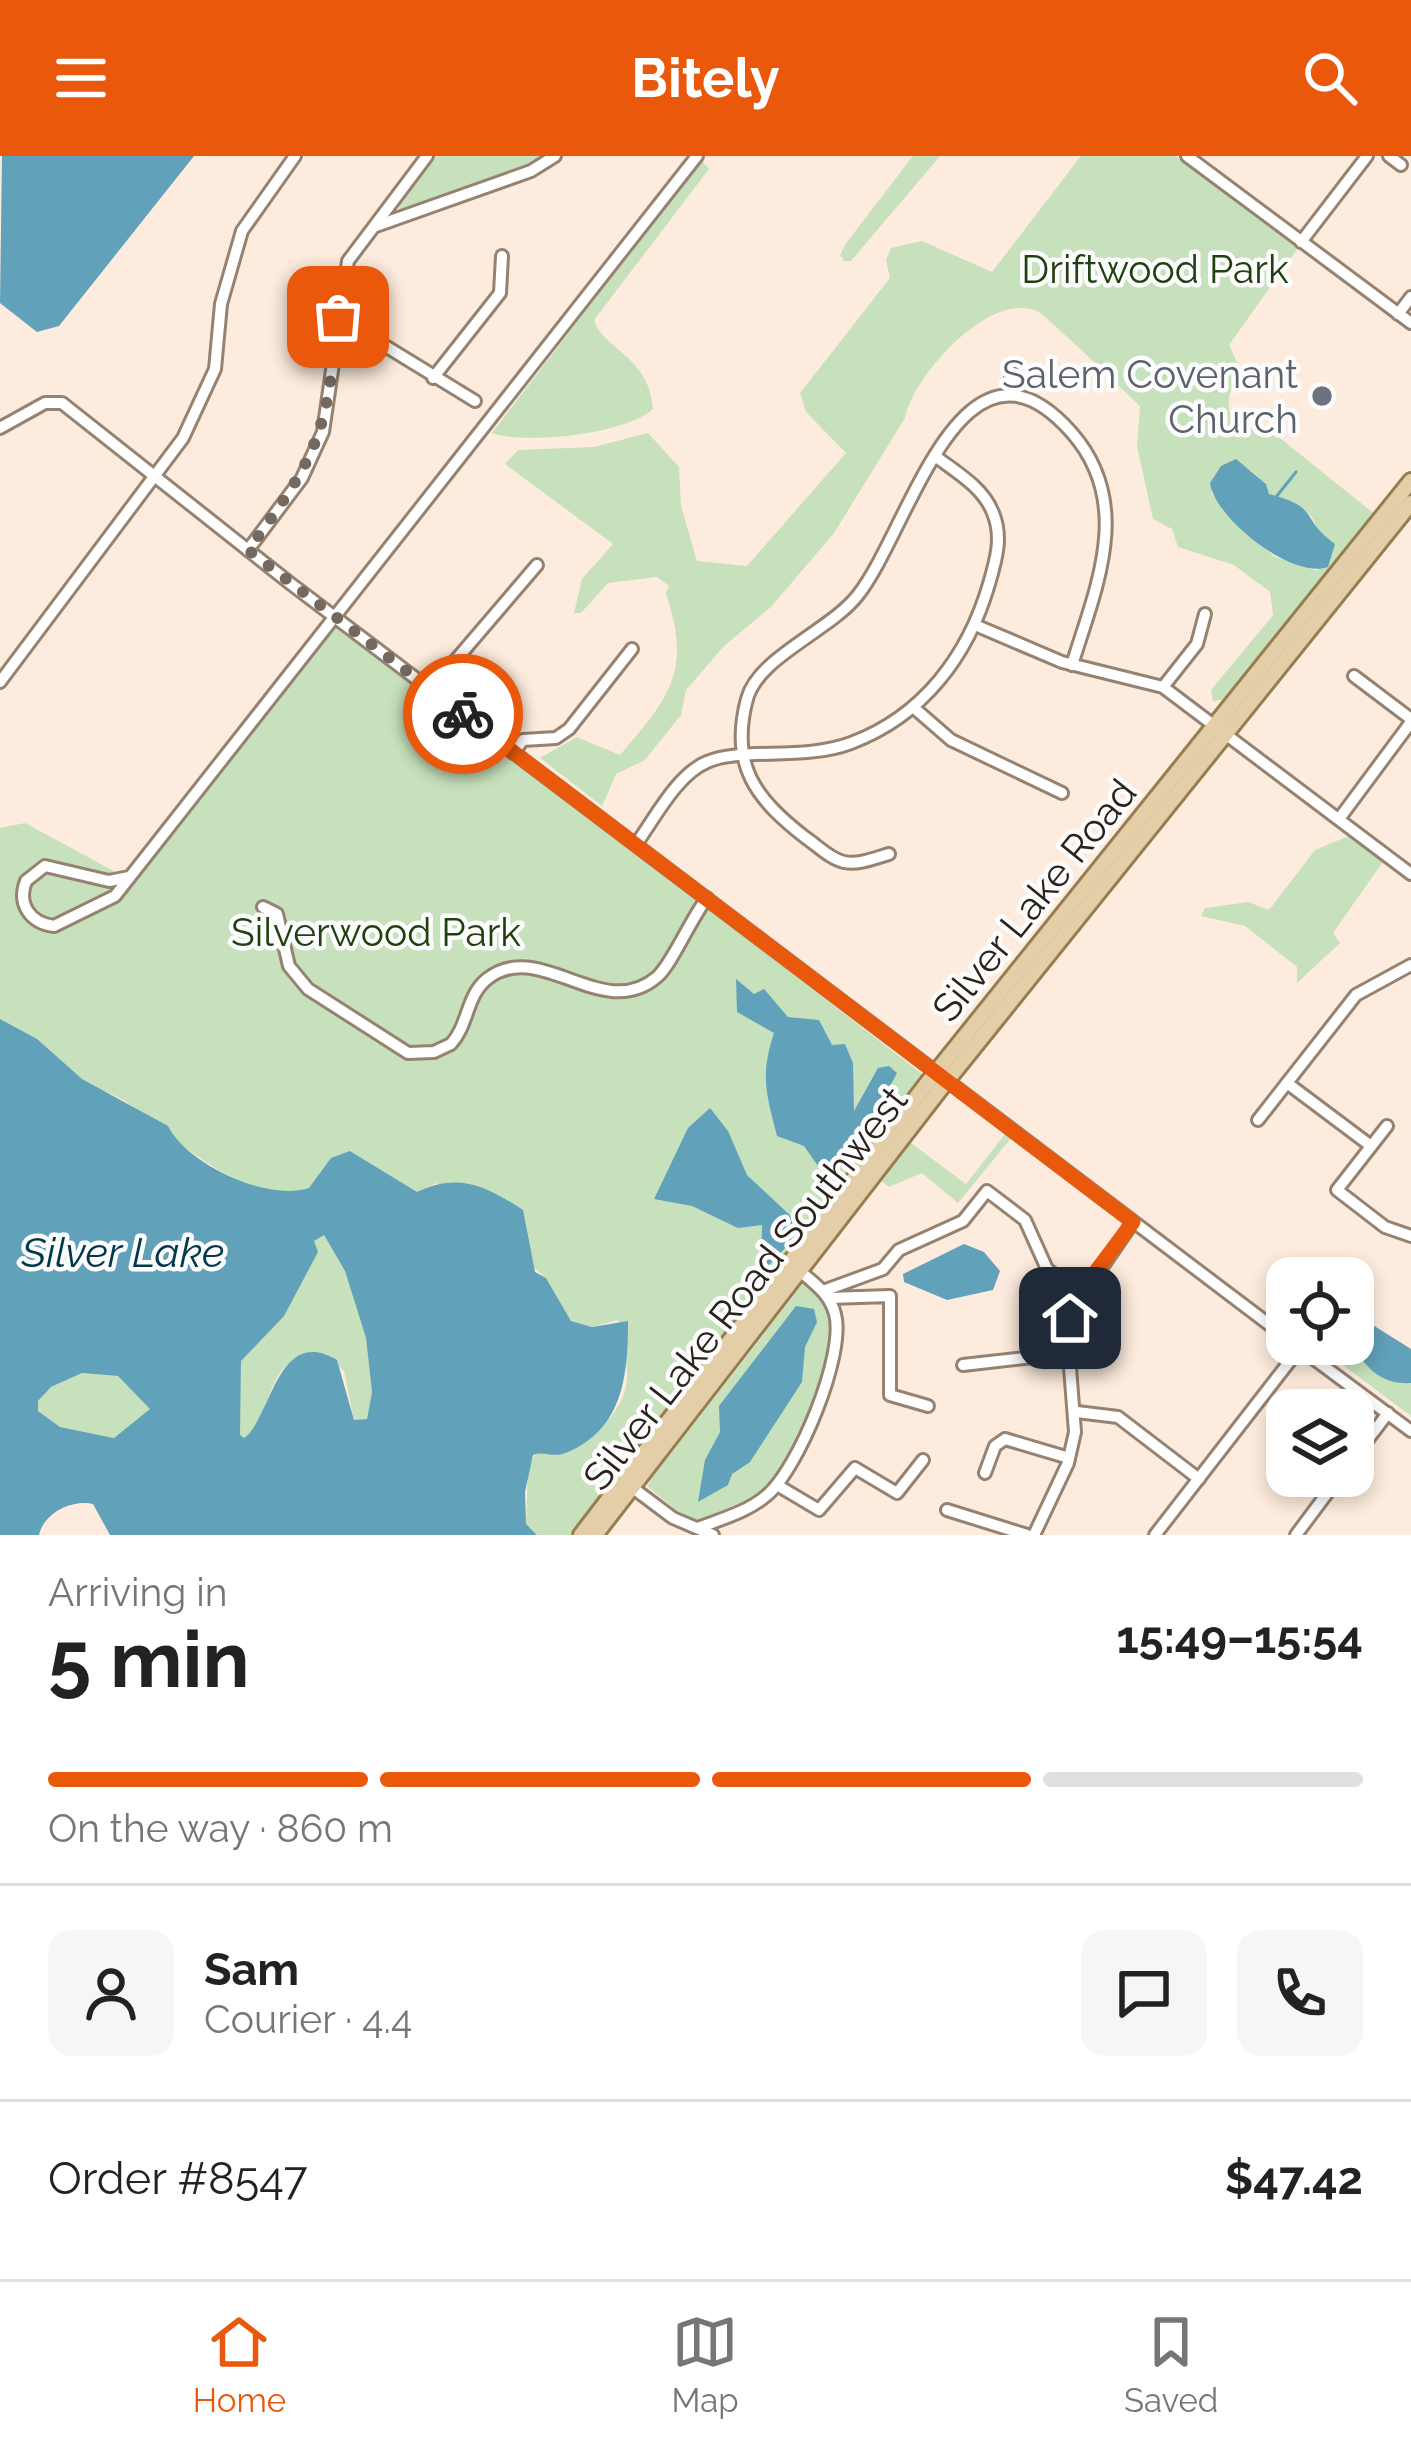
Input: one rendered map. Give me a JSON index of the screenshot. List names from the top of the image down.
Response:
{
  "streets": {
    "main road": ["Silver Lake Road", "Silver Lake Road Southwest"]
  },
  "crossings": [
    ["Silver Lake Road", "Silver Lake Road Southwest"]
  ],
  "water": ["Silver Lake"],
  "parks": ["Driftwood Park", "Silverwood Park"],
  "places": ["Salem Covenant Church"],
  "page": {
    "header": "Bitely",
    "heading": ["5 min", "Arriving in", "15:49–15:54"],
    "panel": [
      "Sam",
      "Courier · 4.4",
      "Order #8547",
      "$47.42"
    ],
    "bar": "On the way · 860 m",
    "tabs": ["Home", "Map", "Saved"]
  }
}
